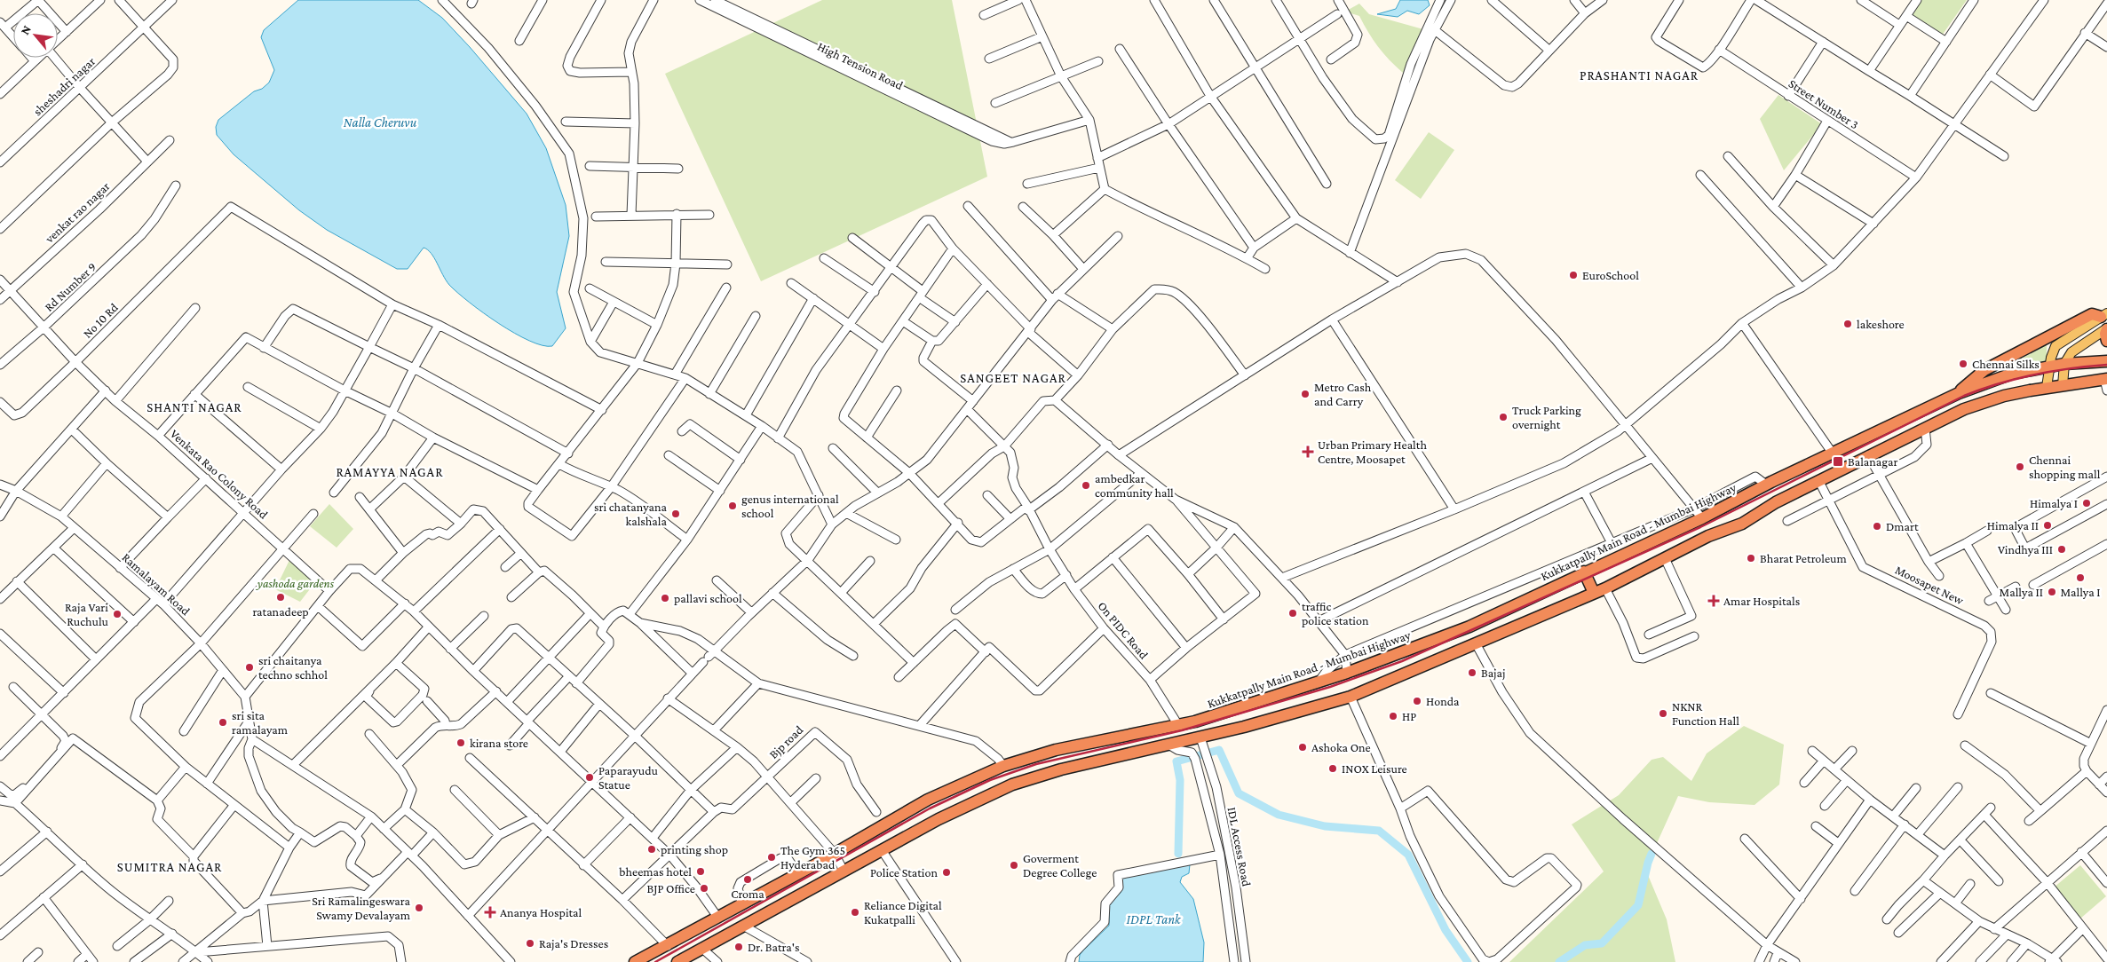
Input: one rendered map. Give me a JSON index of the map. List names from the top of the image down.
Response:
{
  "streets": {
    "highway": ["Kukkatpally Main Road - Mumbai Highway"],
    "street": [
      "High Tension Road",
      "sheshadri nagar",
      "Street Number 3",
      "venkat rao nagar",
      "Rd Number 9",
      "No 10 Rd",
      "Venkata Rao Colony Road",
      "Ramalayam Road",
      "Moosapet New",
      "On PIDC Road",
      "Bjp road",
      "IDL Access Road"
    ]
  },
  "crossings": [
    ["venkat rao nagar", "Venkata Rao Colony Road"],
    ["Rd Number 9", "Venkata Rao Colony Road"],
    ["No 10 Rd", "Venkata Rao Colony Road"],
    ["Kukkatpally Main Road - Mumbai Highway", "On PIDC Road"]
  ],
  "districts": [
    "PRASHANTI NAGAR",
    "SANGEET NAGAR",
    "SHANTI NAGAR",
    "RAMAYYA NAGAR",
    "SUMITRA NAGAR"
  ],
  "water": ["Nalla Cheruvu", "IDPL Tank"],
  "parks": ["yashoda gardens"],
  "places": {
    "other": [
      "EuroSchool",
      "lakeshore",
      "Chennai Silks",
      "Metro Cash and Carry",
      "Truck Parking overnight",
      "Chennai shopping mall",
      "ambedkar community hall",
      "Himalya I",
      "genus international school",
      "sri chatanyana kalshala",
      "Himalya II",
      "Dmart",
      "Vindhya III",
      "Bharat Petroleum",
      "Mallya I",
      "Mallya II",
      "ratanadeep",
      "pallavi school",
      "traffic police station",
      "Raja Vari Ruchulu",
      "sri chaitanya techno schhol",
      "Bajaj",
      "Honda",
      "NKNR Function Hall",
      "HP",
      "sri sita ramalayam",
      "kirana store",
      "Ashoka One",
      "INOX Leisure",
      "Paparayudu Statue",
      "printing shop",
      "The Gym 365 Hyderabad",
      "Goverment Degree College",
      "bheemas hotel",
      "Police Station",
      "Croma",
      "BJP Office",
      "Sri Ramalingeswara Swamy Devalayam",
      "Reliance Digital Kukatpalli",
      "Raja's Dresses",
      "Dr. Batra's"
    ],
    "health": ["Urban Primary Health Centre, Moosapet", "Amar Hospitals", "Ananya Hospital"],
    "transit": ["Balanagar"]
  },
  "north": "top left"
}
